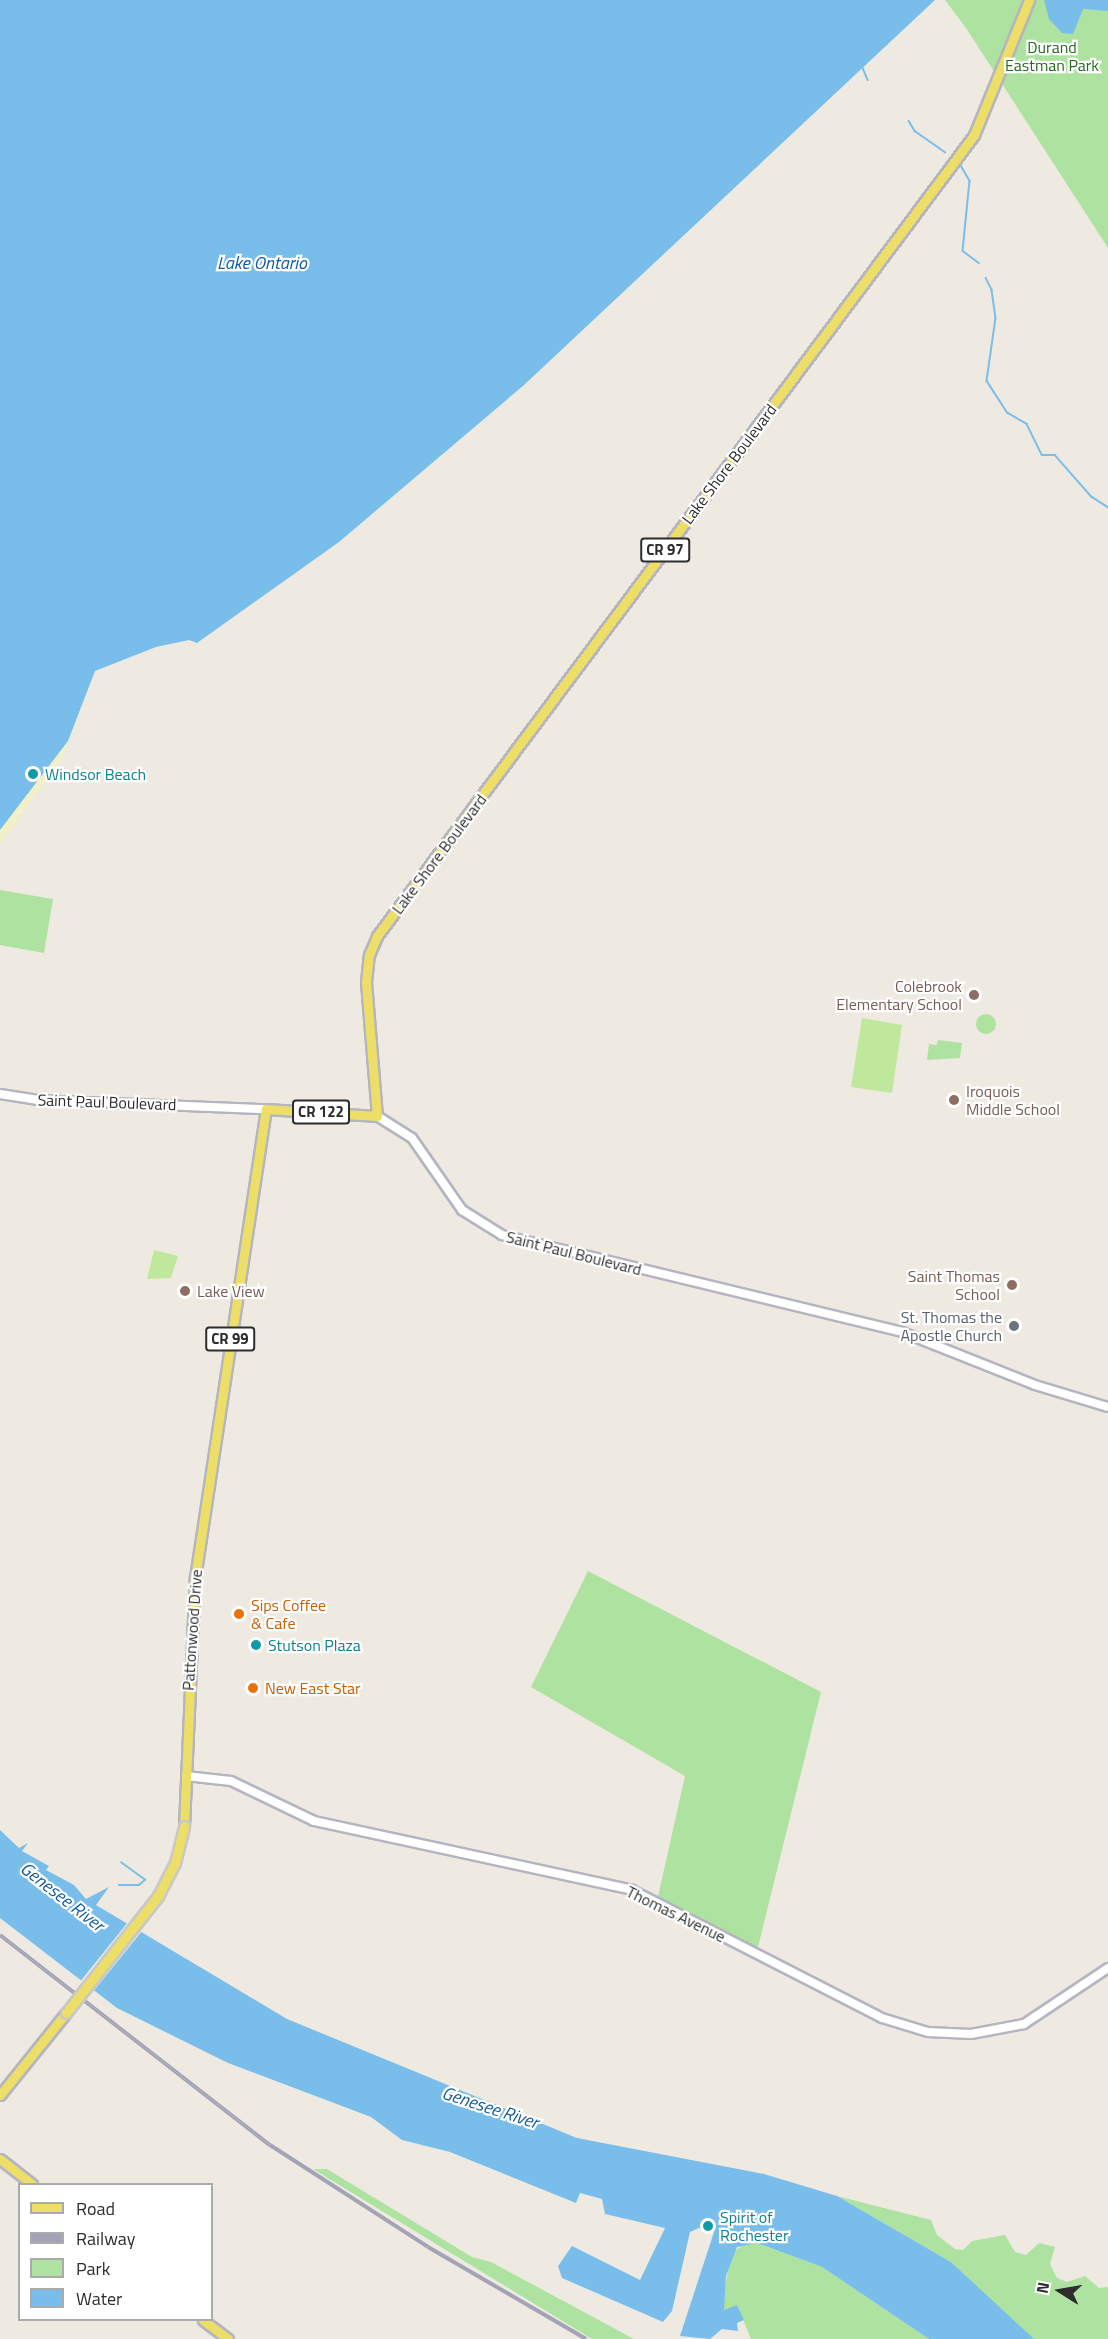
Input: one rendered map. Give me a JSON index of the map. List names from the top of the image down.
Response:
{
  "streets": {
    "main road": [
      "Lake Shore Boulevard",
      "CR 97",
      "Saint Paul Boulevard",
      "CR 122",
      "CR 99",
      "Pattonwood Drive"
    ],
    "street": ["Thomas Avenue"]
  },
  "crossings": [
    ["Lake Shore Boulevard", "Saint Paul Boulevard"],
    ["Saint Paul Boulevard", "Pattonwood Drive"],
    ["Pattonwood Drive", "Thomas Avenue"]
  ],
  "water": ["Lake Ontario", "Genesee River"],
  "parks": ["Durand Eastman Park"],
  "places": [
    "Windsor Beach",
    "Colebrook Elementary School",
    "Iroquois Middle School",
    "Saint Thomas School",
    "Lake View",
    "St. Thomas the Apostle Church",
    "Sips Coffee & Cafe",
    "Stutson Plaza",
    "New East Star",
    "Spirit of Rochester"
  ],
  "legend": [
    "Road",
    "Railway",
    "Park",
    "Water"
  ],
  "north": "left"
}
